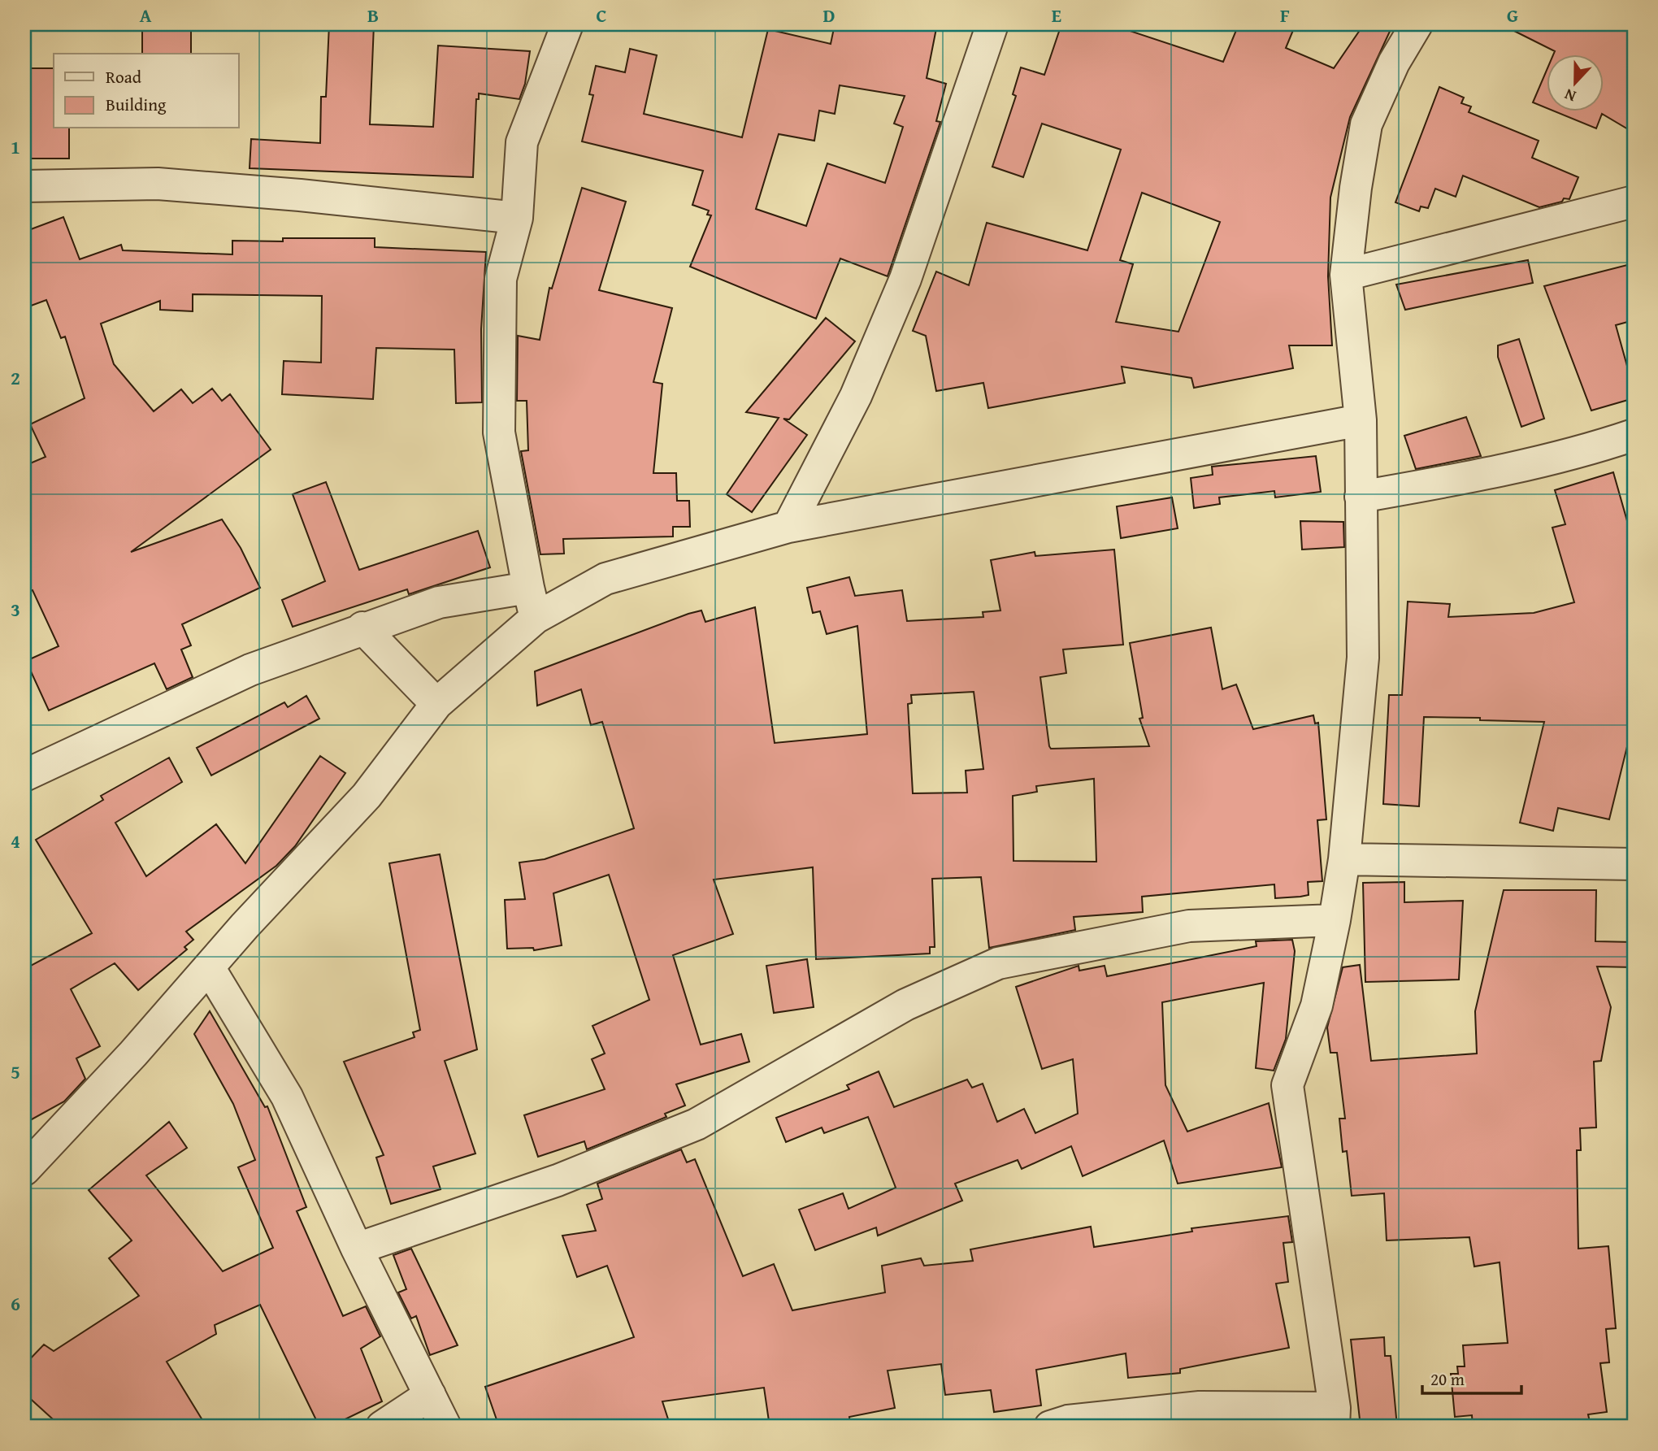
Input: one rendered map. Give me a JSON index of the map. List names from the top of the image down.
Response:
{
  "legend": ["Road", "Building"],
  "scale_bar": "20 m",
  "north": "bottom",
  "grid": {
    "columns": [
      "A",
      "B",
      "C",
      "D",
      "E",
      "F",
      "G"
    ],
    "rows": [
      "1",
      "2",
      "3",
      "4",
      "5",
      "6"
    ]
  }
}
